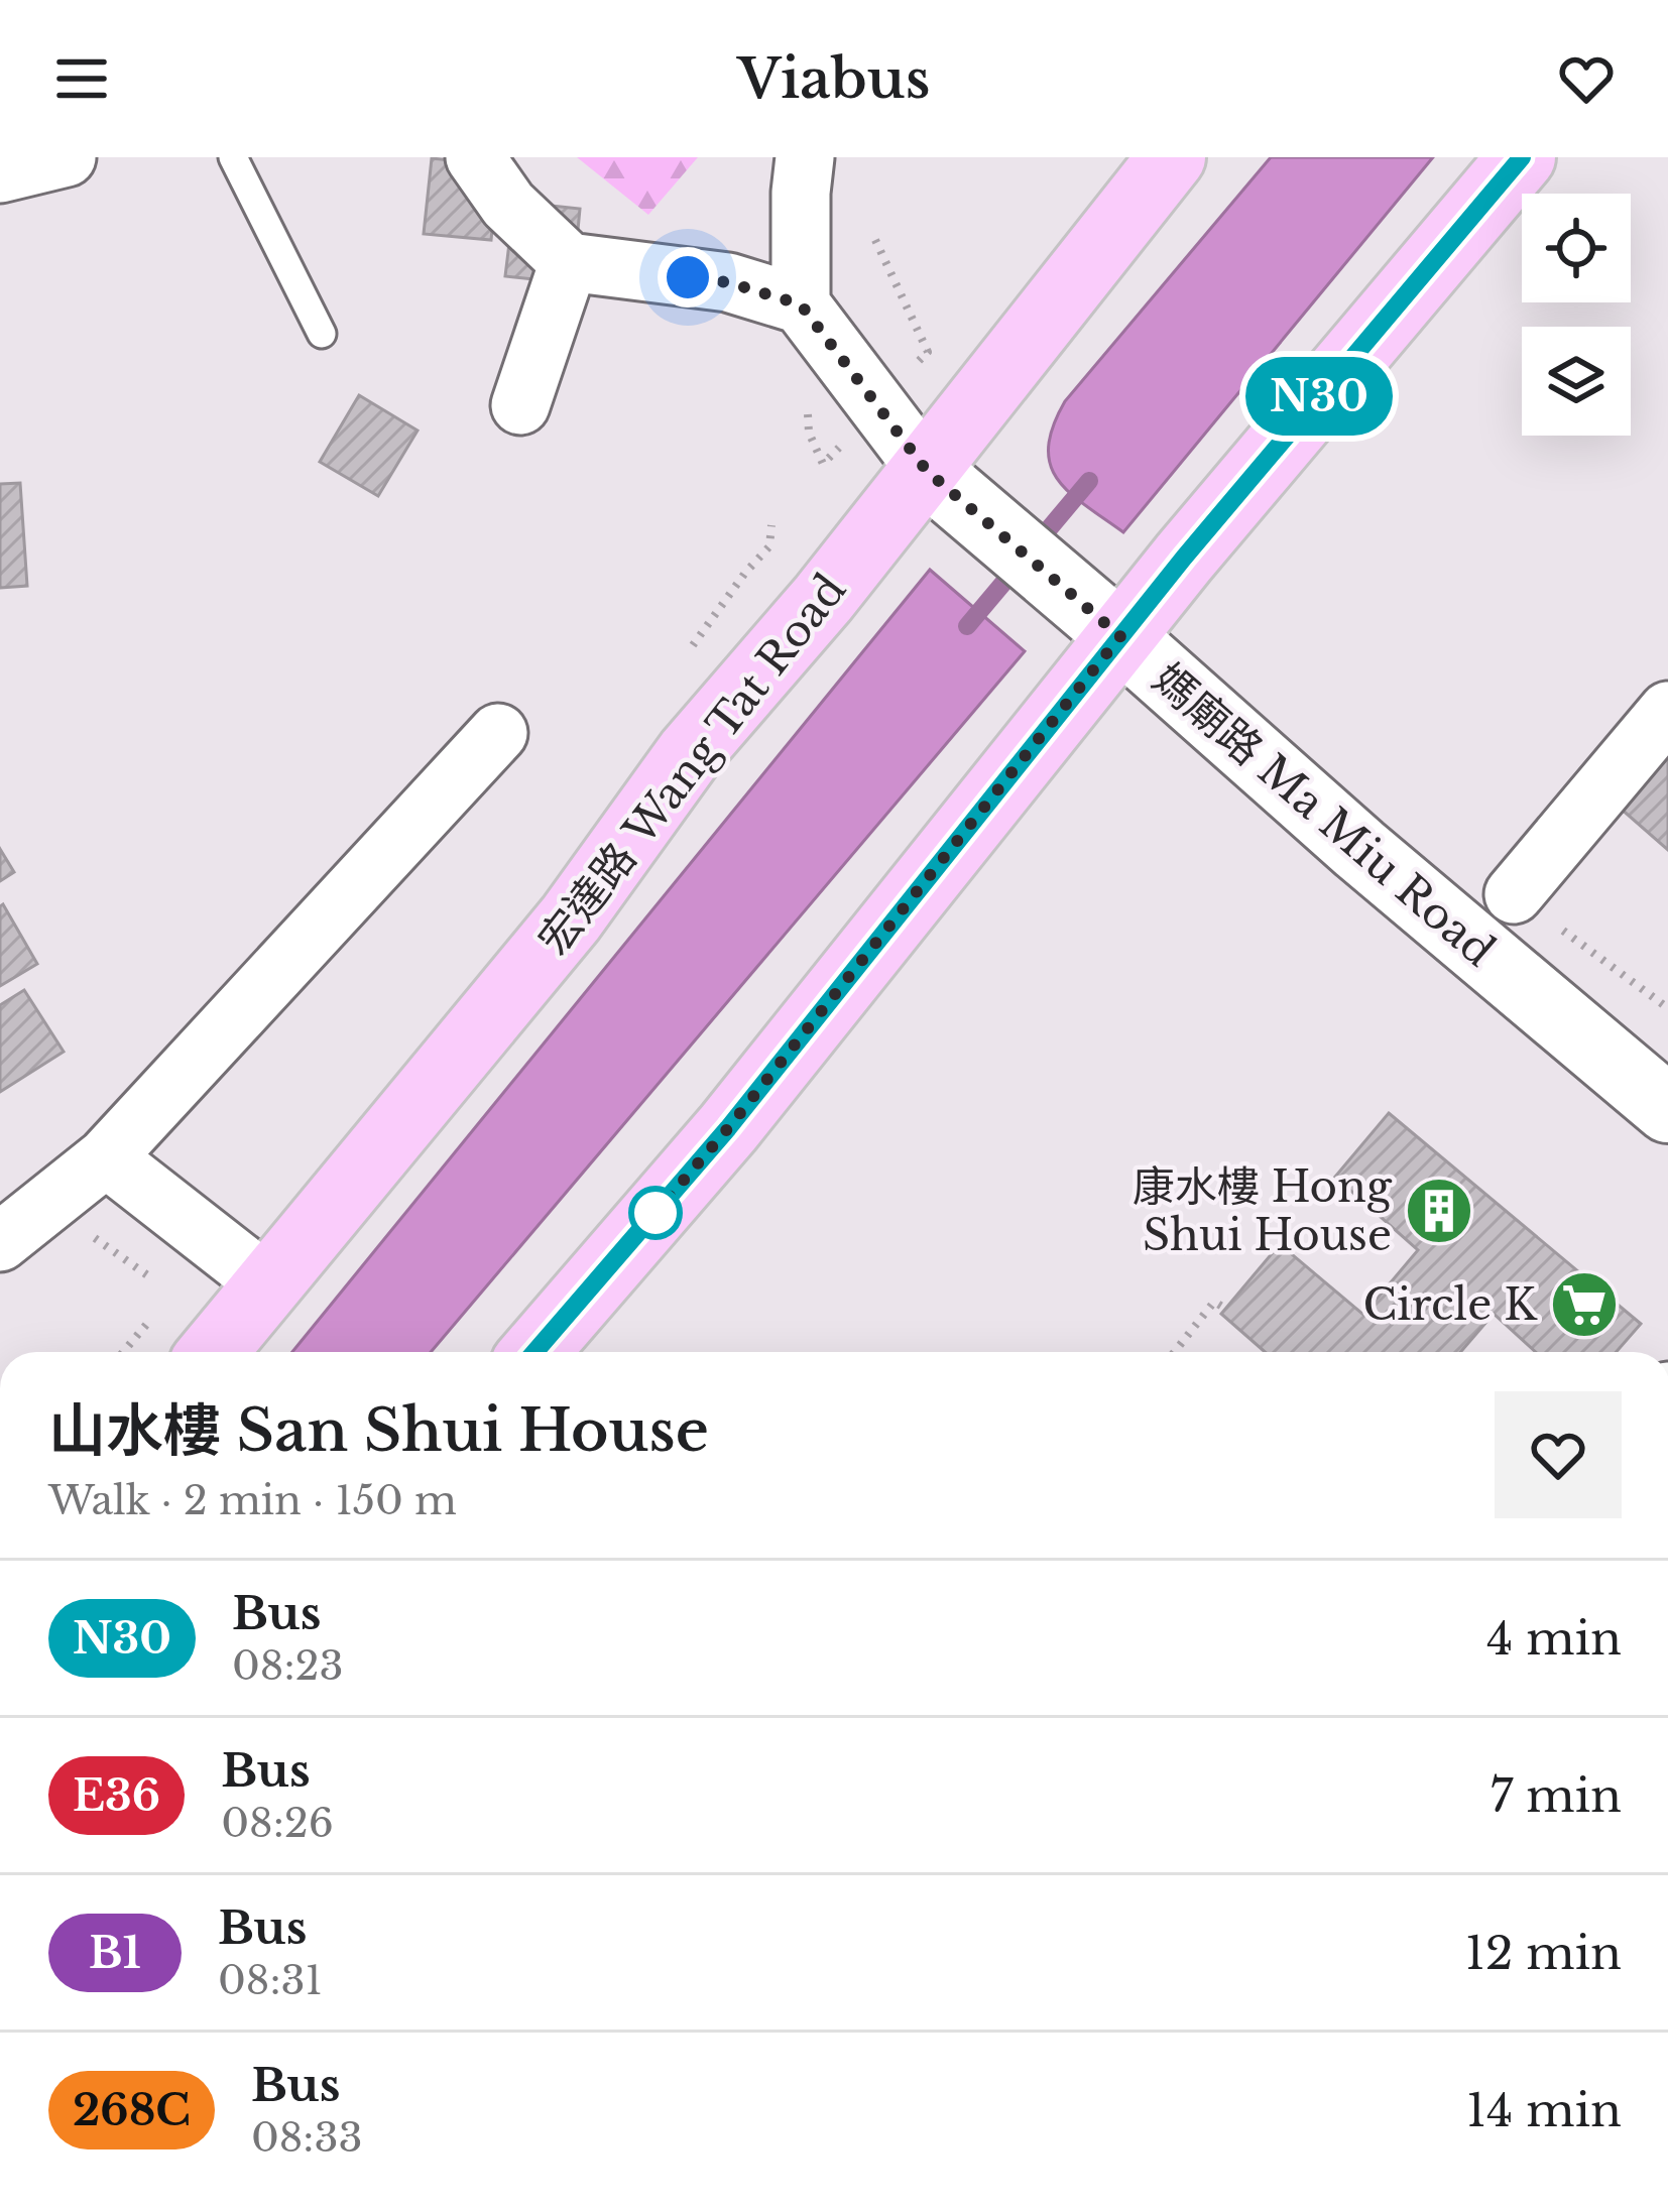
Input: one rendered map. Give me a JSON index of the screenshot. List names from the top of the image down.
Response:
{
  "streets": {
    "main road": ["宏達路 Wang Tat Road", "媽廟路 Ma Miu Road"]
  },
  "crossings": [
    ["宏達路 Wang Tat Road", "媽廟路 Ma Miu Road"]
  ],
  "places": {
    "building": ["康水樓 Hong Shui House"],
    "supermarket": ["Circle K"]
  },
  "lines": ["bus line N30"],
  "page": {
    "header": "Viabus",
    "on_map": "N30",
    "heading": ["山水樓 San Shui House", "Walk · 2 min · 150 m"],
    "list": [
      {
        "mark": "N30",
        "name": "Bus",
        "note": "08:23",
        "value": "4 min"
      },
      {
        "mark": "E36",
        "name": "Bus",
        "note": "08:26",
        "value": "7 min"
      },
      {
        "mark": "B1",
        "name": "Bus",
        "note": "08:31",
        "value": "12 min"
      },
      {
        "mark": "268C",
        "name": "Bus",
        "note": "08:33",
        "value": "14 min"
      }
    ]
  }
}
